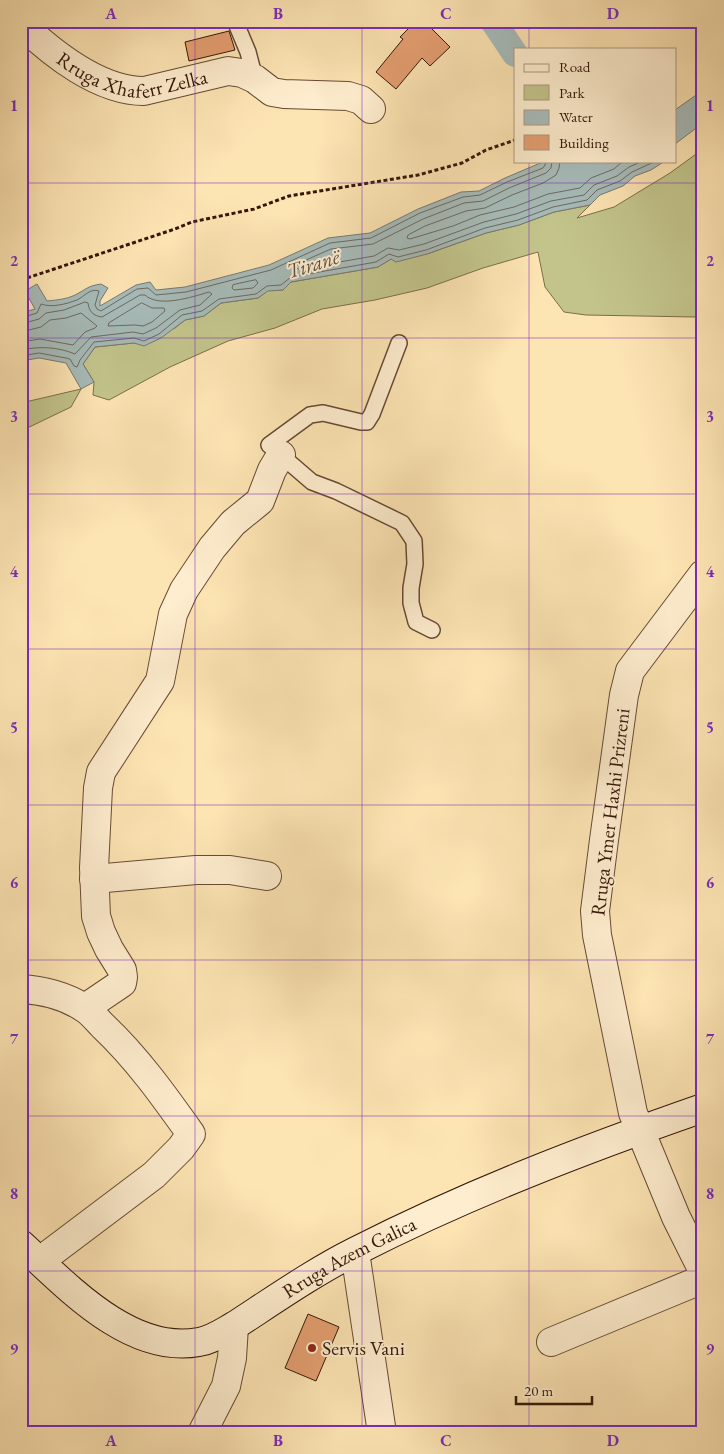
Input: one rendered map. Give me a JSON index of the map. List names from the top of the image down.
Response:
{
  "streets": {
    "street": ["Rruga Xhaferr Zelka", "Rruga Ymer Haxhi Prizreni", "Rruga Azem Galica"]
  },
  "crossings": [
    ["Rruga Ymer Haxhi Prizreni", "Rruga Azem Galica"]
  ],
  "water": ["Tiranë"],
  "places": ["Servis Vani"],
  "legend": [
    "Road",
    "Park",
    "Water",
    "Building"
  ],
  "scale_bar": "20 m",
  "grid": {
    "columns": [
      "A",
      "B",
      "C",
      "D"
    ],
    "rows": [
      "1",
      "2",
      "3",
      "4",
      "5",
      "6",
      "7",
      "8",
      "9"
    ]
  }
}
